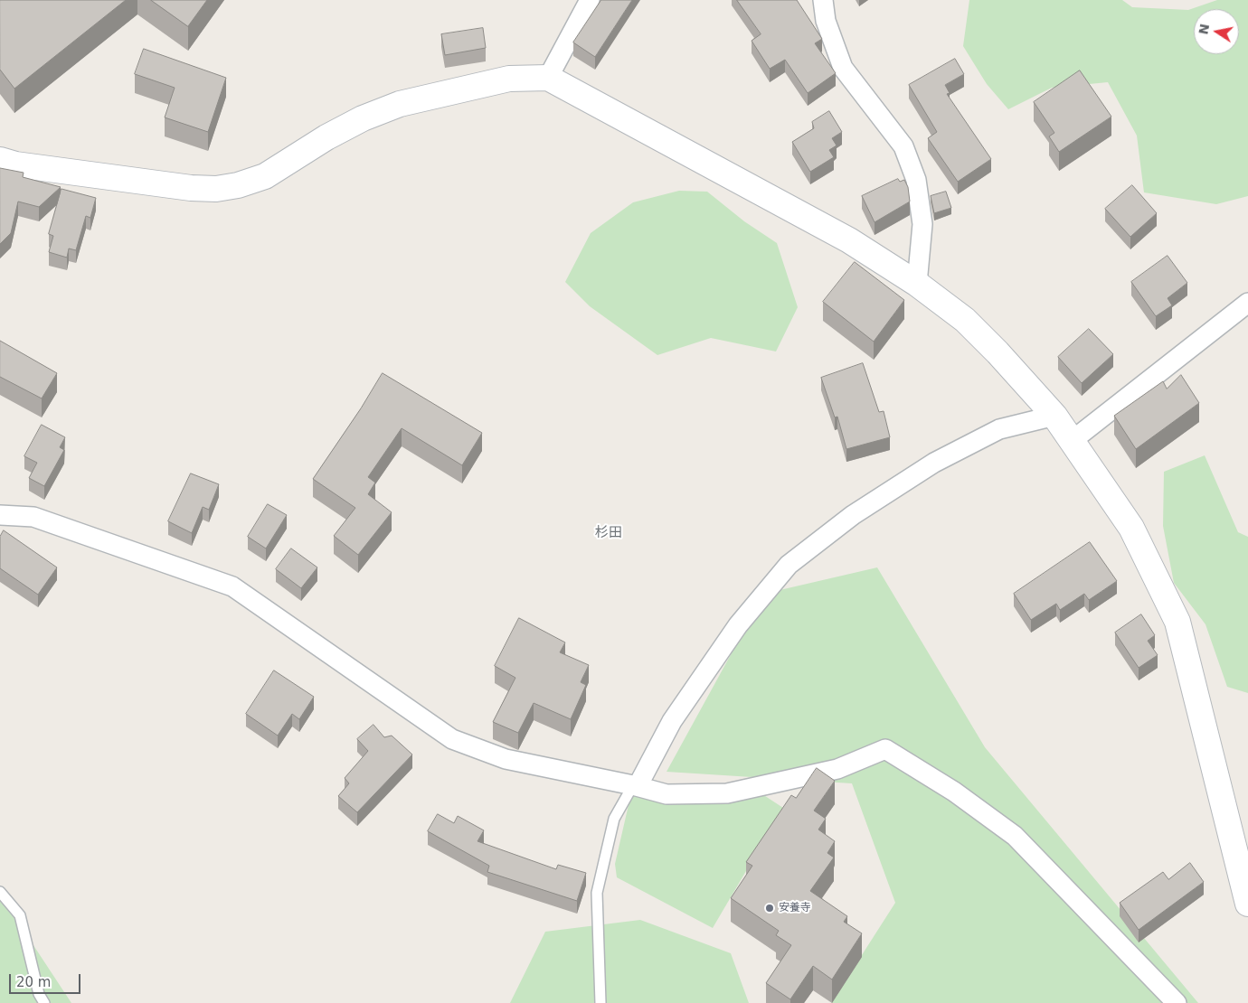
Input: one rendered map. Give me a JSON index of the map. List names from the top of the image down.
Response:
{
  "districts": ["杉田"],
  "places": ["安養寺"],
  "scale_bar": "20 m",
  "north": "left"
}
